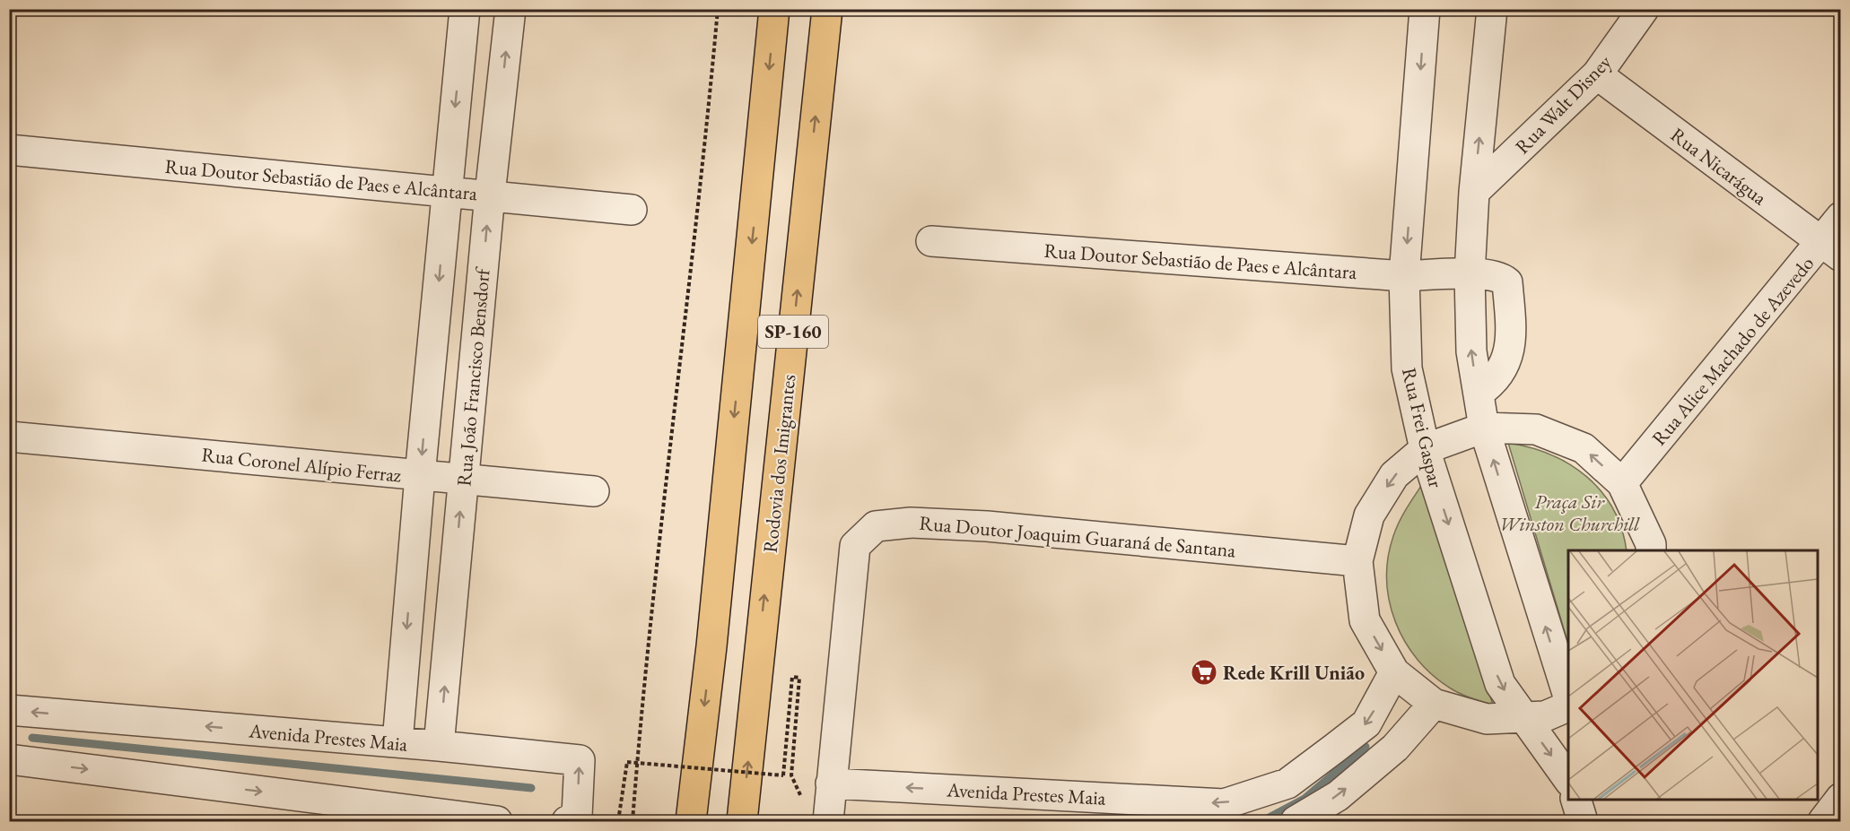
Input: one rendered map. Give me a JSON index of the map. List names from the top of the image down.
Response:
{
  "streets": {
    "highway": ["SP-160", "Rodovia dos Imigrantes"],
    "street": [
      "Rua Walt Disney",
      "Rua Nicarágua",
      "Rua Doutor Sebastião de Paes e Alcântara",
      "Rua Alice Machado de Azevedo",
      "Rua João Francisco Bensdorf",
      "Rua Frei Gaspar",
      "Rua Coronel Alípio Ferraz",
      "Rua Doutor Joaquim Guaraná de Santana",
      "Avenida Prestes Maia"
    ]
  },
  "crossings": [
    ["Rua Walt Disney", "Rua Nicarágua"],
    ["Rua Nicarágua", "Rua Alice Machado de Azevedo"],
    ["Rua Doutor Sebastião de Paes e Alcântara", "Rua João Francisco Bensdorf"],
    ["Rua Doutor Sebastião de Paes e Alcântara", "Rua Frei Gaspar"],
    ["Rua João Francisco Bensdorf", "Rua Coronel Alípio Ferraz"],
    ["Rua João Francisco Bensdorf", "Avenida Prestes Maia"],
    ["Rua Doutor Joaquim Guaraná de Santana", "Avenida Prestes Maia"]
  ],
  "parks": ["Praça Sir Winston Churchill"],
  "places": {
    "supermarket": ["Rede Krill União"]
  }
}
